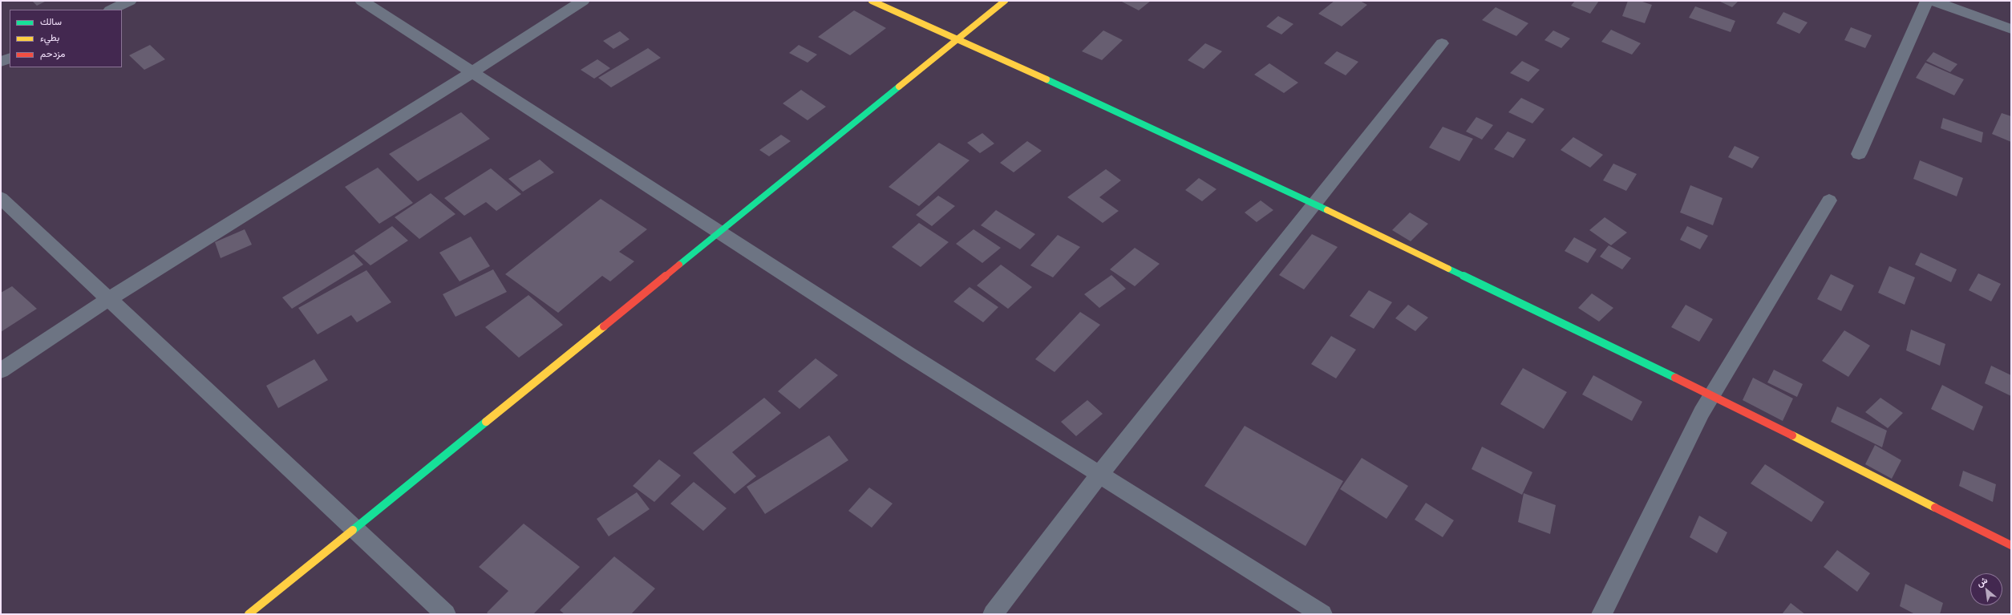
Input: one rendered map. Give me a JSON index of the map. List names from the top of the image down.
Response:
{
  "legend": ["سالك", "بطيء", "مزدحم"],
  "north": "top left"
}
